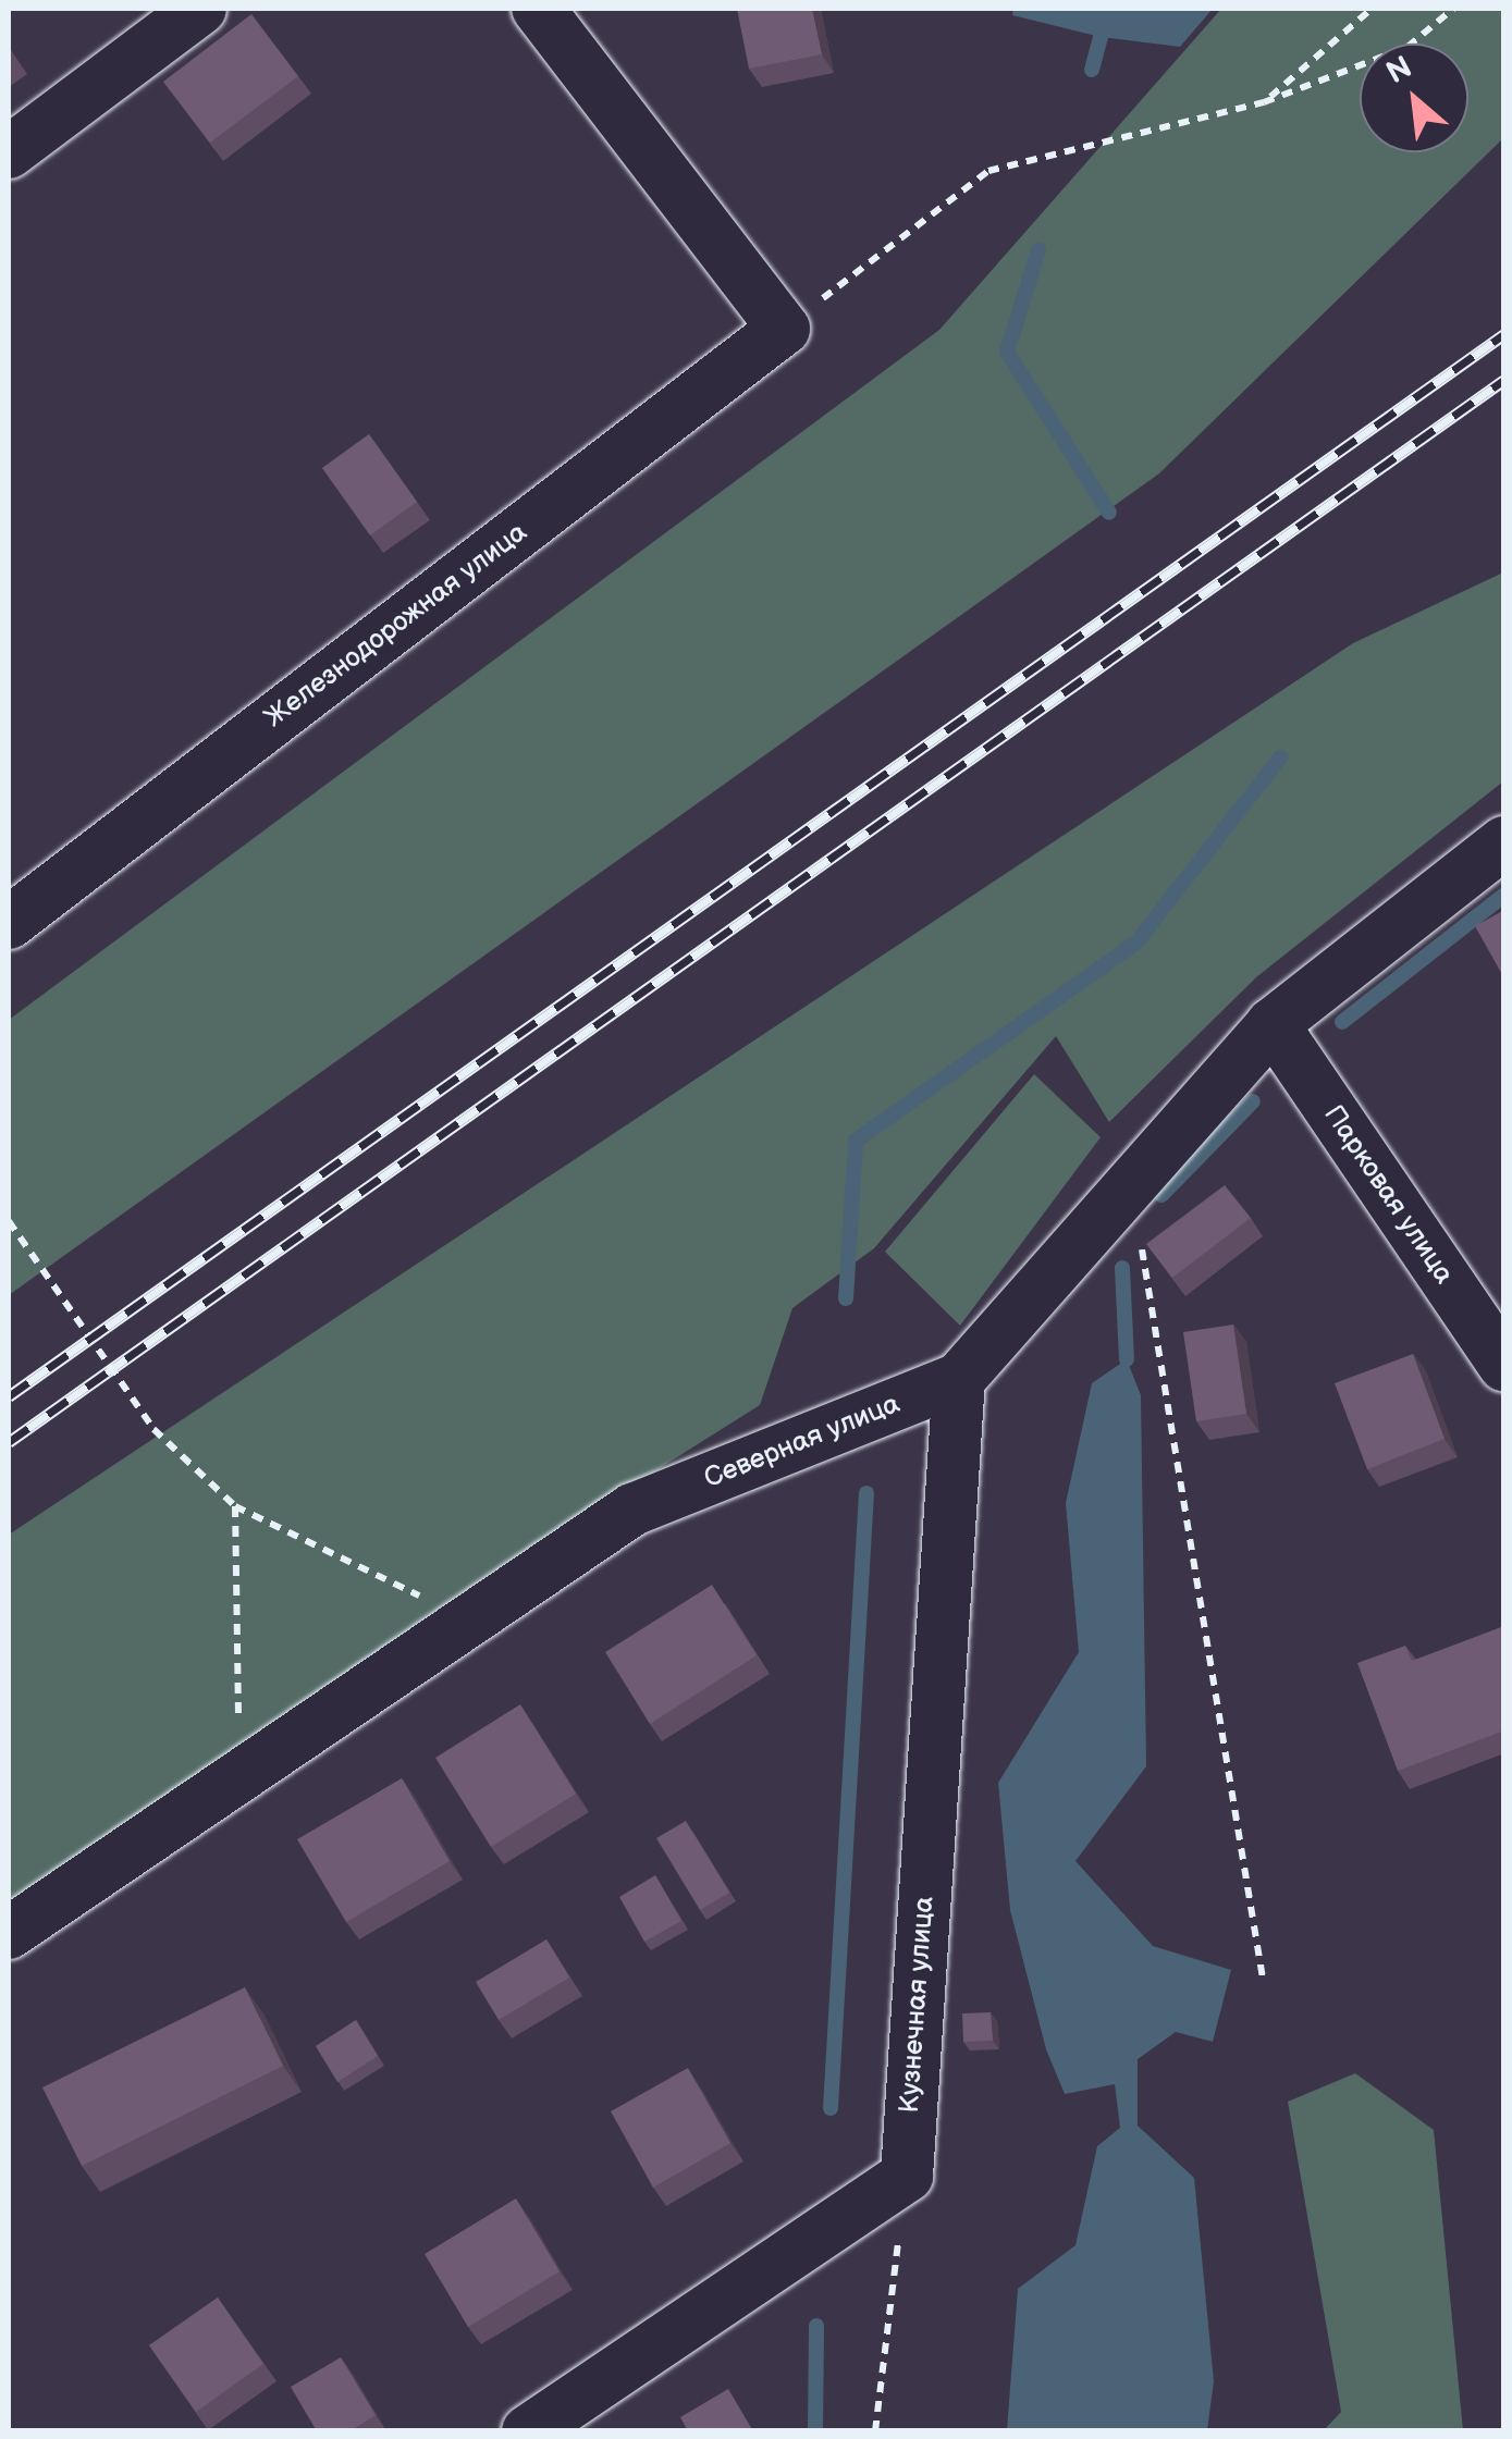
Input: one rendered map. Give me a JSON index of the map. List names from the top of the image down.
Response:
{
  "streets": {
    "street": [
      "Железнодорожная улица",
      "Парковая улица",
      "Северная улица",
      "Кузнечная улица"
    ]
  },
  "crossings": [
    ["Парковая улица", "Северная улица"],
    ["Северная улица", "Кузнечная улица"]
  ],
  "north": "top left"
}
